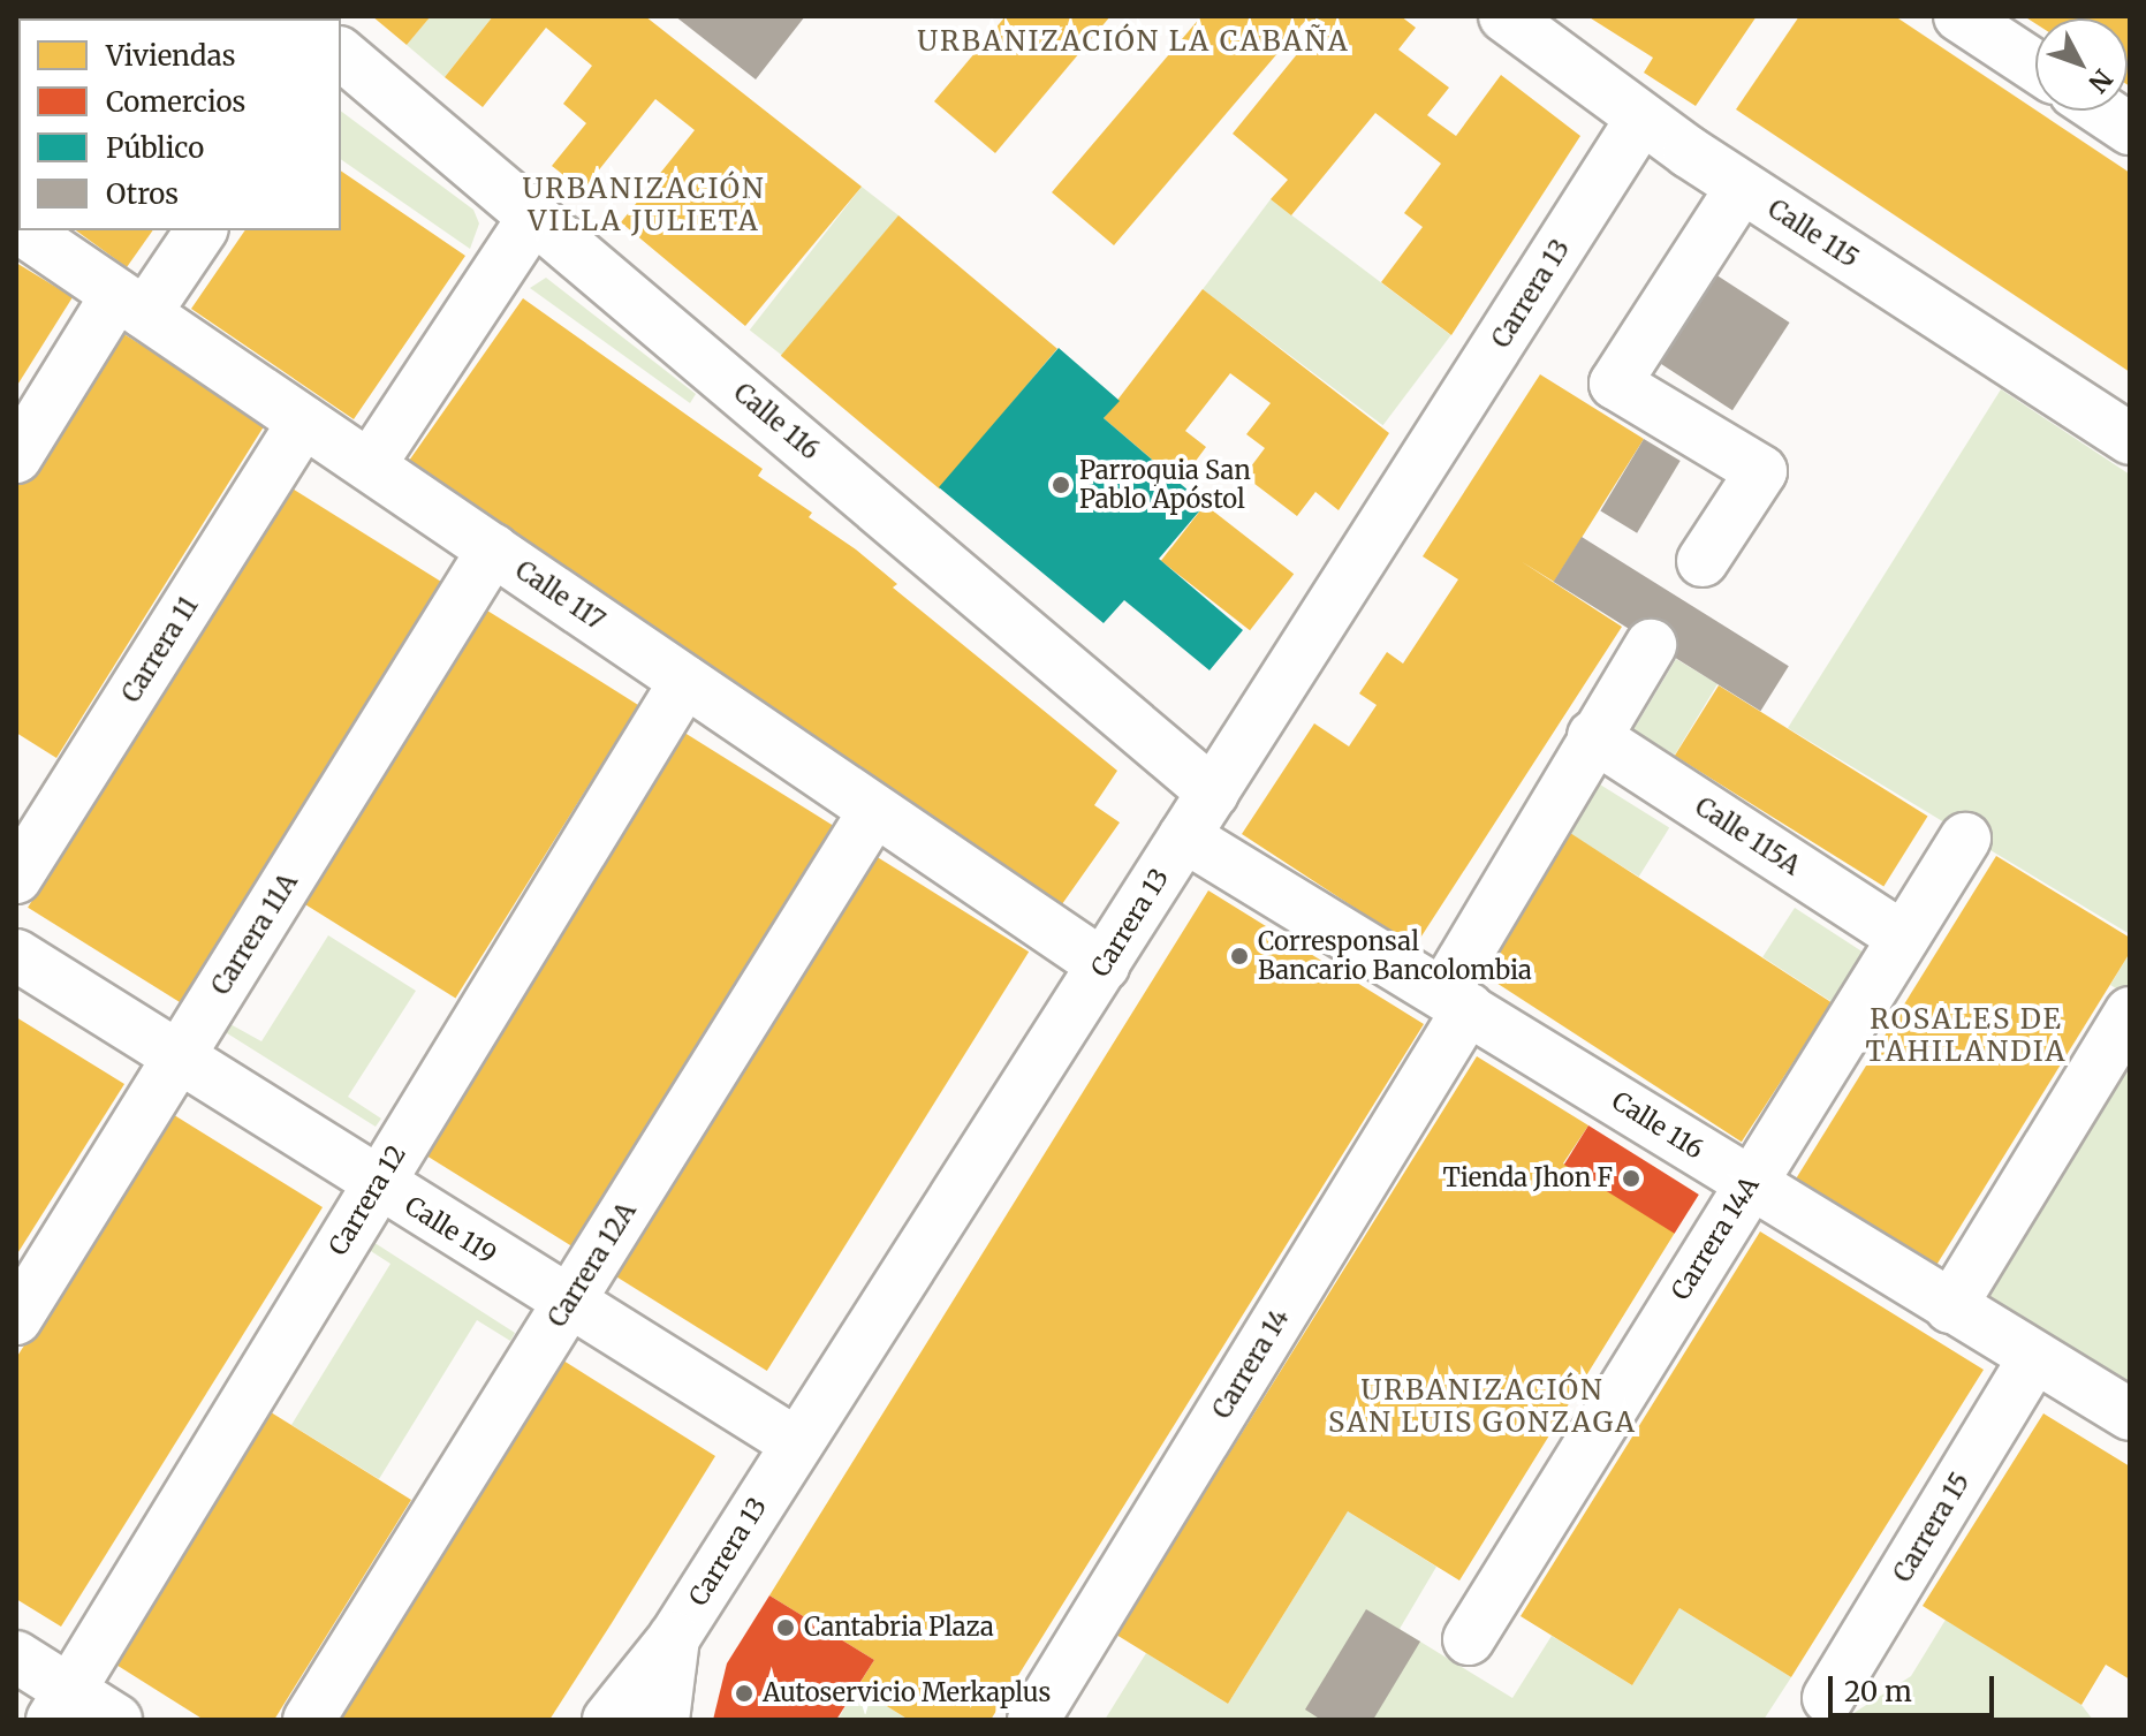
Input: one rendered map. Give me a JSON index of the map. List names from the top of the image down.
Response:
{
  "streets": {
    "street": [
      "Calle 115",
      "Carrera 13",
      "Calle 116",
      "Calle 117",
      "Carrera 11",
      "Calle 115A",
      "Carrera 11A",
      "Carrera 12",
      "Calle 119",
      "Carrera 14A",
      "Carrera 12A",
      "Carrera 14",
      "Carrera 15"
    ]
  },
  "crossings": [
    ["Calle 115", "Carrera 13"],
    ["Carrera 13", "Calle 116"],
    ["Carrera 13", "Calle 117"],
    ["Carrera 13", "Calle 119"],
    ["Calle 116", "Carrera 14A"],
    ["Calle 116", "Carrera 14"],
    ["Calle 116", "Carrera 15"],
    ["Calle 117", "Carrera 11"],
    ["Calle 117", "Carrera 11A"],
    ["Calle 117", "Carrera 12"],
    ["Calle 117", "Carrera 12A"],
    ["Calle 115A", "Carrera 14A"],
    ["Calle 115A", "Carrera 14"],
    ["Carrera 11A", "Calle 119"],
    ["Carrera 12", "Calle 119"],
    ["Calle 119", "Carrera 12A"]
  ],
  "districts": [
    "URBANIZACIÓN LA CABAÑA",
    "URBANIZACIÓN VILLA JULIETA",
    "ROSALES DE TAHILANDIA",
    "URBANIZACIÓN SAN LUIS GONZAGA"
  ],
  "places": [
    "Parroquia San Pablo Apóstol",
    "Corresponsal Bancario Bancolombia",
    "Tienda Jhon F",
    "Cantabria Plaza",
    "Autoservicio Merkaplus"
  ],
  "legend": [
    "Viviendas",
    "Comercios",
    "Público",
    "Otros"
  ],
  "scale_bar": "20 m",
  "north": "bottom right"
}
